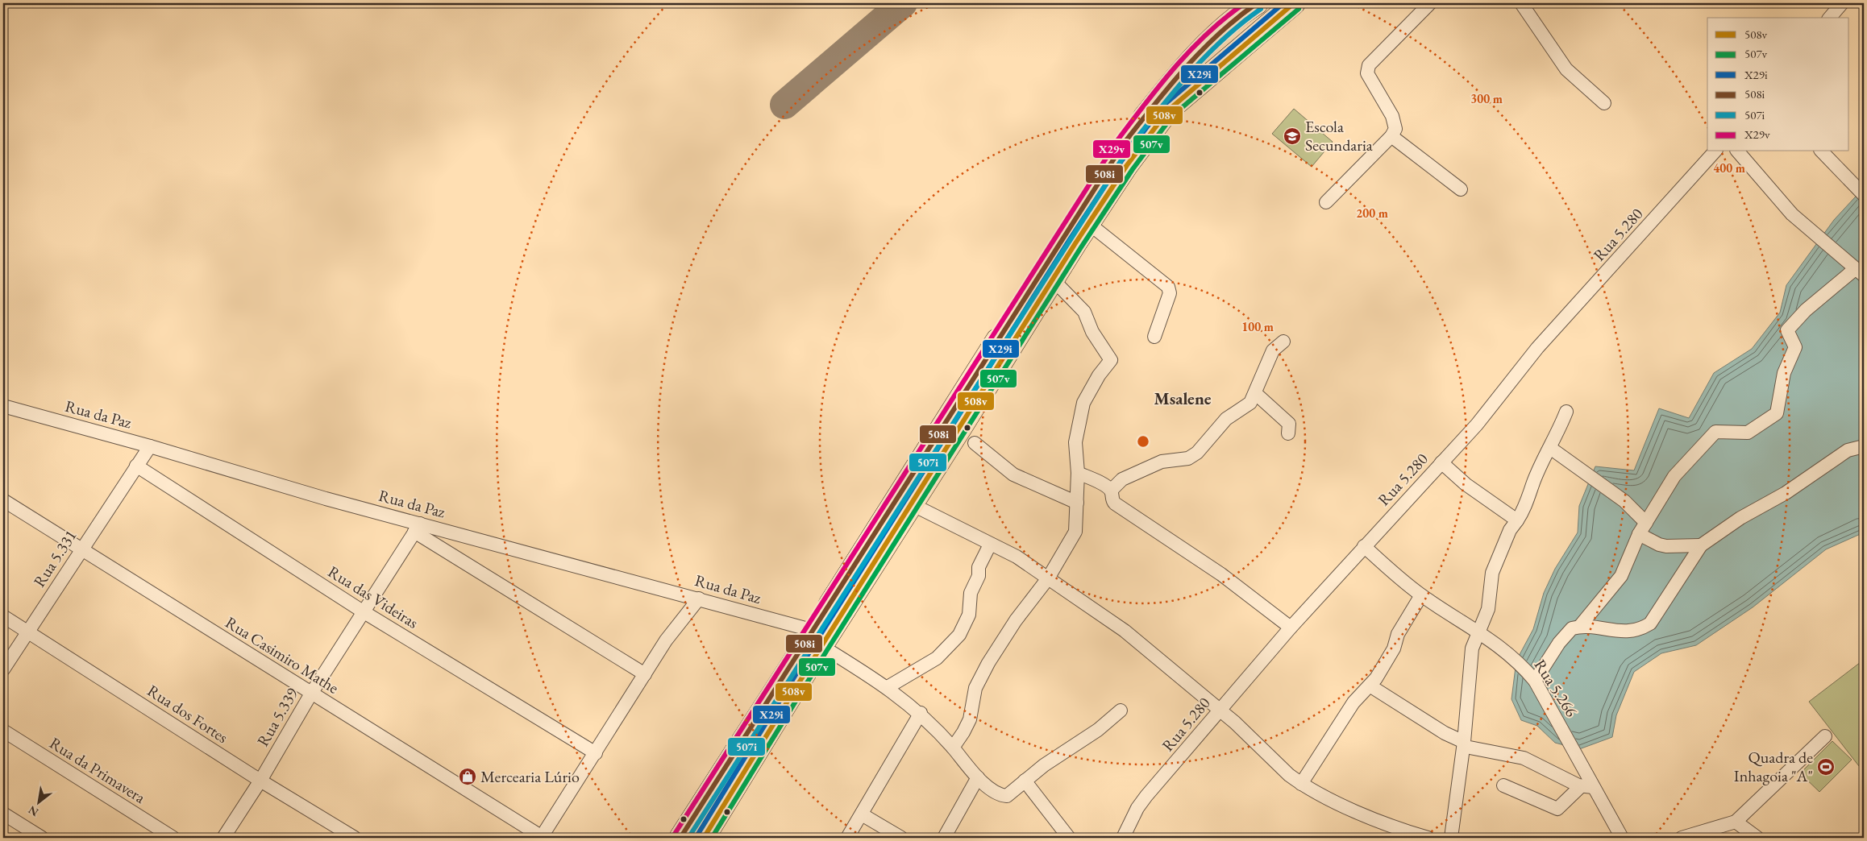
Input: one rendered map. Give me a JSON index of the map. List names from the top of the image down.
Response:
{
  "streets": {
    "street": [
      "Rua 5.280",
      "Rua da Paz",
      "Rua 5.331",
      "Rua das Videiras",
      "Rua Casimiro Mathe",
      "Rua 5.266",
      "Rua dos Fortes",
      "Rua 5.339",
      "Rua da Primavera"
    ]
  },
  "crossings": [
    ["Rua 5.280", "Rua 5.266"],
    ["Rua da Paz", "Rua 5.331"],
    ["Rua da Paz", "Rua 5.339"],
    ["Rua 5.331", "Rua das Videiras"],
    ["Rua 5.331", "Rua Casimiro Mathe"],
    ["Rua 5.331", "Rua dos Fortes"],
    ["Rua das Videiras", "Rua 5.339"],
    ["Rua Casimiro Mathe", "Rua 5.339"],
    ["Rua dos Fortes", "Rua 5.339"]
  ],
  "districts": ["Msalene"],
  "places": {
    "school or university": ["Escola Secundaria"],
    "sports": ["Quadra de Inhagoia \"A\""],
    "shop": ["Mercearia Lúrio"]
  },
  "lines": [
    "transit line 508v",
    "transit line X29i",
    "transit line 508i",
    "transit line X29v",
    "transit line 507v",
    "transit line 507i"
  ],
  "legend": [
    "508v",
    "507v",
    "X29i",
    "508i",
    "507i",
    "X29v"
  ],
  "north": "bottom left",
  "rings": [
    "300 m",
    "400 m",
    "200 m",
    "100 m"
  ]
}
